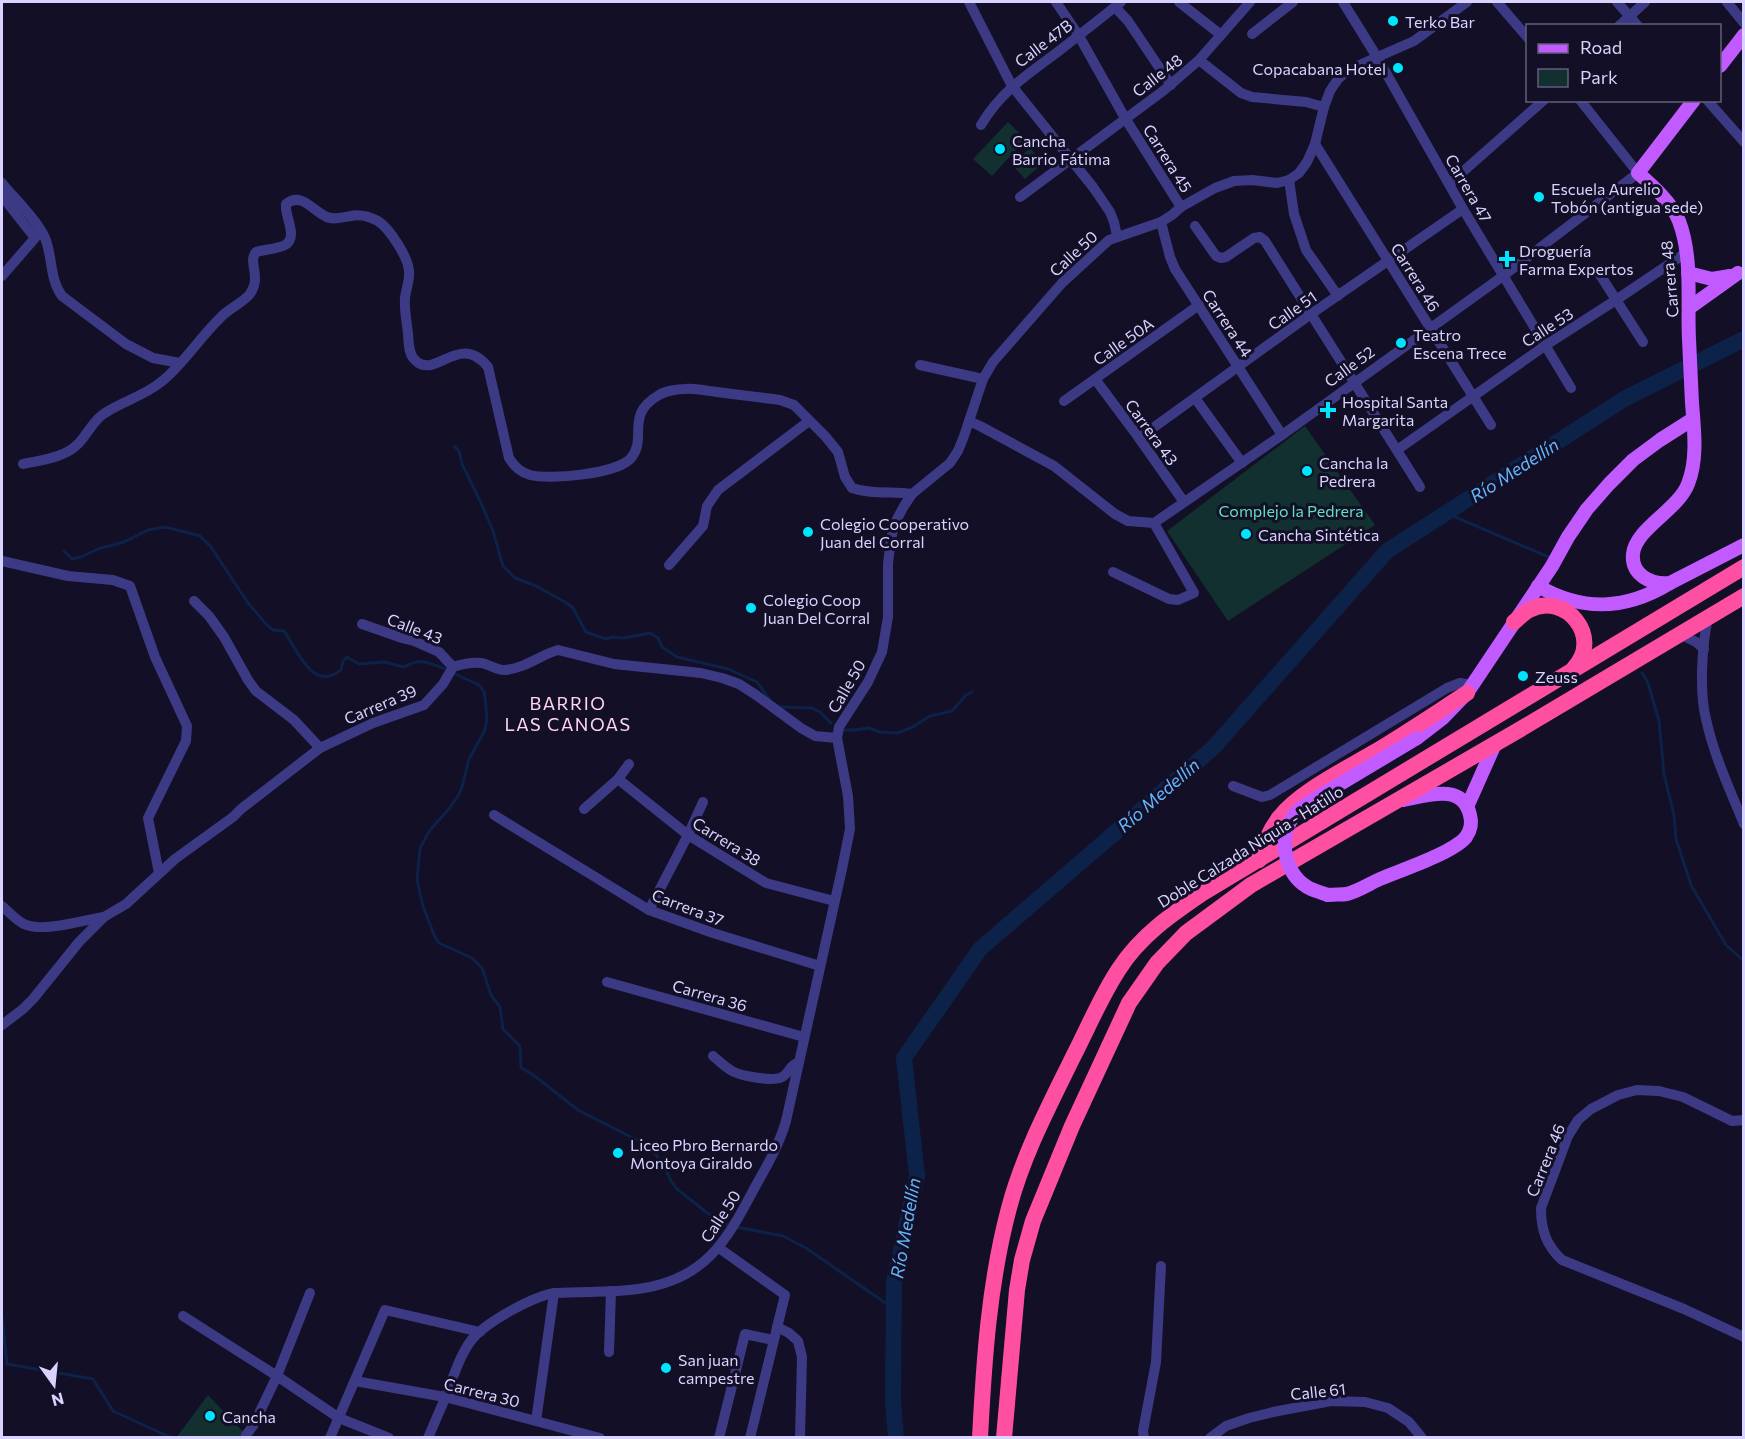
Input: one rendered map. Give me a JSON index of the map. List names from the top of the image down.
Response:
{
  "streets": {
    "highway": ["Doble Calzada Niquia - Hatillo"],
    "main road": ["Carrera 48", "Calle 52"],
    "street": [
      "Calle 47B",
      "Calle 48",
      "Carrera 45",
      "Carrera 47",
      "Calle 50",
      "Carrera 46",
      "Calle 51",
      "Carrera 44",
      "Calle 53",
      "Calle 50A",
      "Carrera 43",
      "Calle 43",
      "Carrera 39",
      "Carrera 38",
      "Carrera 37",
      "Carrera 36",
      "Calle 61",
      "Carrera 30"
    ]
  },
  "crossings": [
    ["Calle 47B", "Carrera 45"],
    ["Calle 48", "Carrera 45"],
    ["Carrera 45", "Calle 50"],
    ["Carrera 47", "Calle 51"],
    ["Carrera 47", "Calle 53"],
    ["Carrera 47", "Calle 52"],
    ["Calle 50", "Carrera 44"],
    ["Calle 50", "Carrera 38"],
    ["Calle 50", "Carrera 37"],
    ["Calle 50", "Carrera 36"],
    ["Calle 50", "Carrera 30"],
    ["Carrera 46", "Calle 51"],
    ["Carrera 46", "Calle 53"],
    ["Carrera 46", "Calle 52"],
    ["Carrera 48", "Calle 53"],
    ["Carrera 48", "Calle 52"],
    ["Calle 51", "Carrera 44"],
    ["Calle 51", "Carrera 43"],
    ["Carrera 44", "Calle 50A"],
    ["Carrera 44", "Calle 52"],
    ["Calle 50A", "Carrera 43"],
    ["Calle 52", "Carrera 43"],
    ["Calle 43", "Carrera 39"]
  ],
  "districts": ["BARRIO LAS CANOAS"],
  "water": ["Río Medellín"],
  "parks": ["Complejo la Pedrera"],
  "places": {
    "other": [
      "Terko Bar",
      "Copacabana Hotel",
      "Cancha Barrio Fátima",
      "Escuela Aurelio Tobón (antigua sede)",
      "Teatro Escena Trece",
      "Cancha la Pedrera",
      "Colegio Cooperativo Juan del Corral",
      "Cancha Sintética",
      "Colegio Coop Juan Del Corral",
      "Zeuss",
      "Liceo Pbro Bernardo Montoya Giraldo",
      "San juan campestre",
      "Cancha"
    ],
    "health": ["Droguería Farma Expertos", "Hospital Santa Margarita"]
  },
  "legend": ["Road", "Park"],
  "north": "bottom"
}
